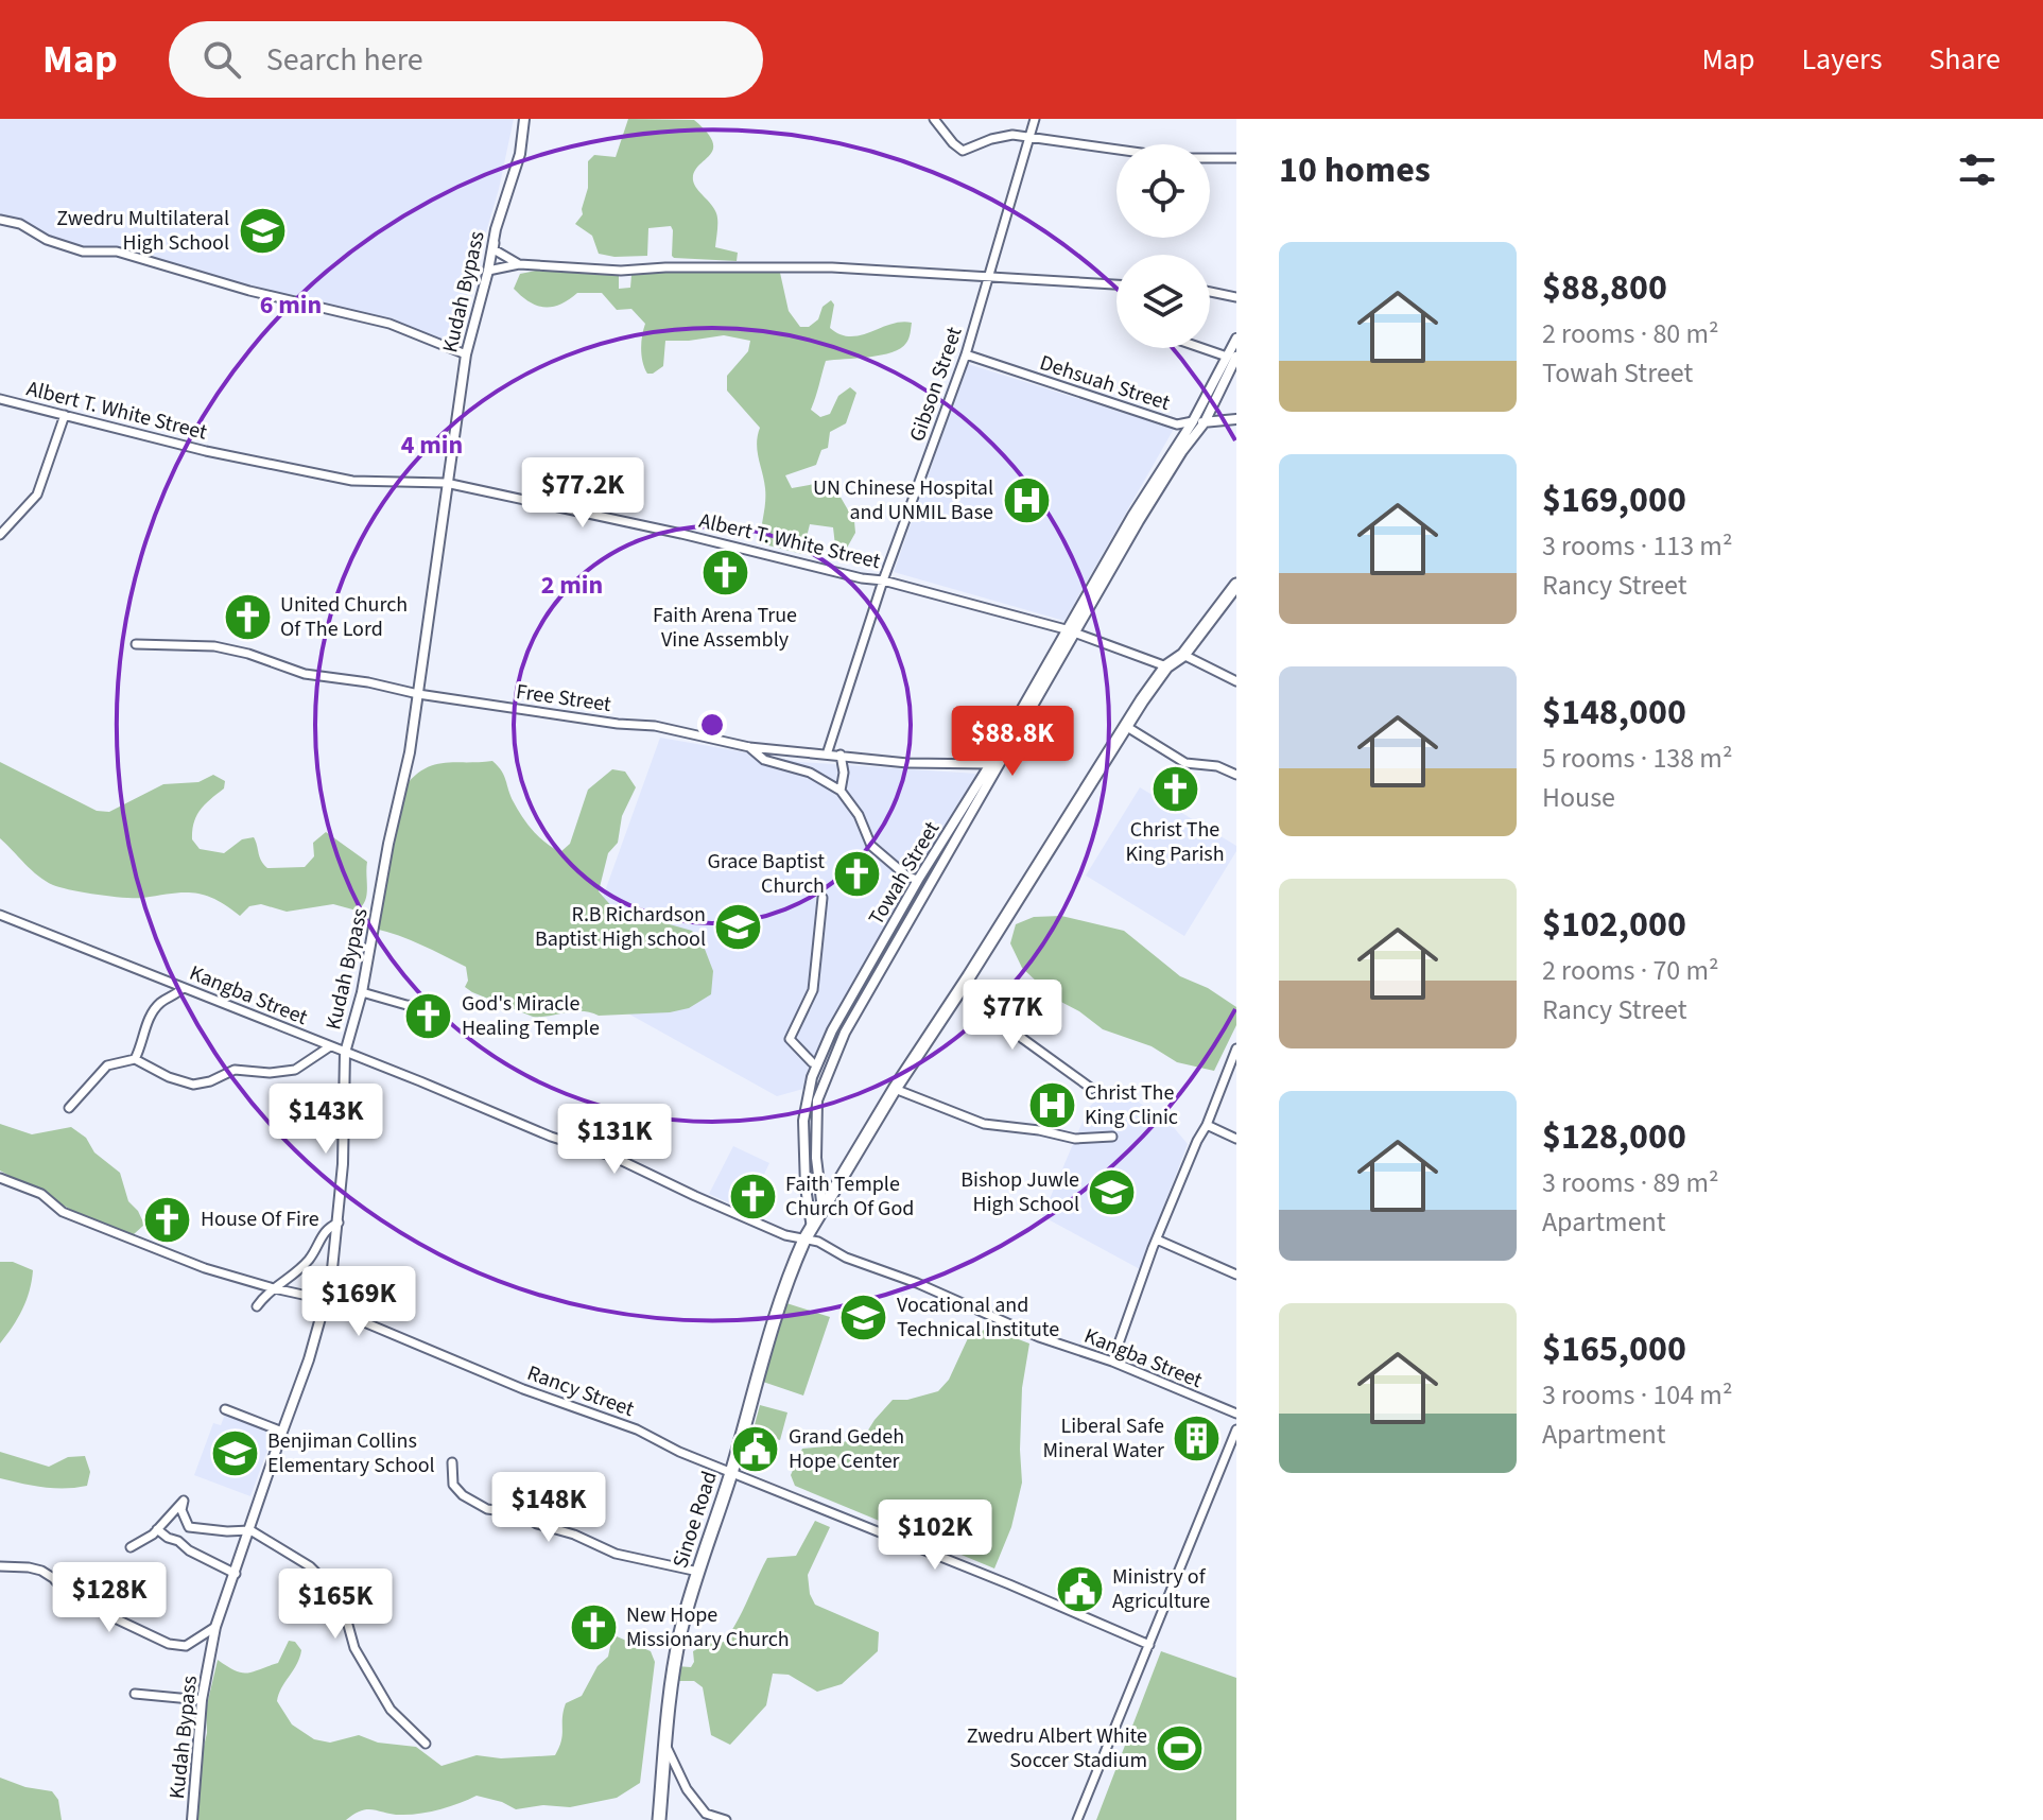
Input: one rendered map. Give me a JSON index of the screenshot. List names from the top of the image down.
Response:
{
  "streets": {
    "highway": ["Sinoe Road"],
    "street": [
      "Kudah Bypass",
      "Dehsuah Street",
      "Gibson Street",
      "Albert T. White Street",
      "Free Street",
      "Towah Street",
      "Kangba Street",
      "Rancy Street"
    ]
  },
  "crossings": [
    ["Kudah Bypass", "Albert T. White Street"],
    ["Kudah Bypass", "Free Street"],
    ["Kudah Bypass", "Kangba Street"],
    ["Kudah Bypass", "Rancy Street"],
    ["Dehsuah Street", "Gibson Street"],
    ["Dehsuah Street", "Towah Street"],
    ["Gibson Street", "Albert T. White Street"],
    ["Gibson Street", "Free Street"],
    ["Albert T. White Street", "Towah Street"],
    ["Albert T. White Street", "Sinoe Road"],
    ["Free Street", "Towah Street"],
    ["Towah Street", "Kangba Street"],
    ["Towah Street", "Sinoe Road"],
    ["Kangba Street", "Sinoe Road"],
    ["Rancy Street", "Sinoe Road"]
  ],
  "places": {
    "school or university": [
      "Zwedru Multilateral High School",
      "R.B Richardson Baptist High school",
      "Bishop Juwle High School",
      "Vocational and Technical Institute",
      "Benjiman Collins Elementary School"
    ],
    "hospital": ["UN Chinese Hospital and UNMIL Base", "Christ The King Clinic"],
    "church": [
      "Faith Arena True Vine Assembly",
      "United Church Of The Lord",
      "Christ The King Parish",
      "Grace Baptist Church",
      "God's Miracle Healing Temple",
      "Faith Temple Church Of God",
      "House Of Fire",
      "New Hope Missionary Church"
    ],
    "building": ["Liberal Safe Mineral Water"],
    "public building": ["Grand Gedeh Hope Center", "Ministry of Agriculture"],
    "sports": ["Zwedru Albert White Soccer Stadium"]
  },
  "page": {
    "header": "Map",
    "search": "Search here",
    "nav": ["Map", "Layers", "Share"],
    "heading": "10 homes",
    "list": [
      {
        "name": "$88,800",
        "note": "2 rooms · 80 m² · Towah Street"
      },
      {
        "name": "$169,000",
        "note": "3 rooms · 113 m² · Rancy Street"
      },
      {
        "name": "$148,000",
        "note": "5 rooms · 138 m² · House"
      },
      {
        "name": "$102,000",
        "note": "2 rooms · 70 m² · Rancy Street"
      },
      {
        "name": "$128,000",
        "note": "3 rooms · 89 m² · Apartment"
      },
      {
        "name": "$165,000",
        "note": "3 rooms · 104 m² · Apartment"
      }
    ],
    "price": [
      "$77.2K",
      "$88.8K",
      "$77K",
      "$143K",
      "$131K",
      "$169K",
      "$148K",
      "$102K",
      "$128K",
      "$165K"
    ]
  },
  "rings": ["6 min", "4 min", "2 min"]
}
